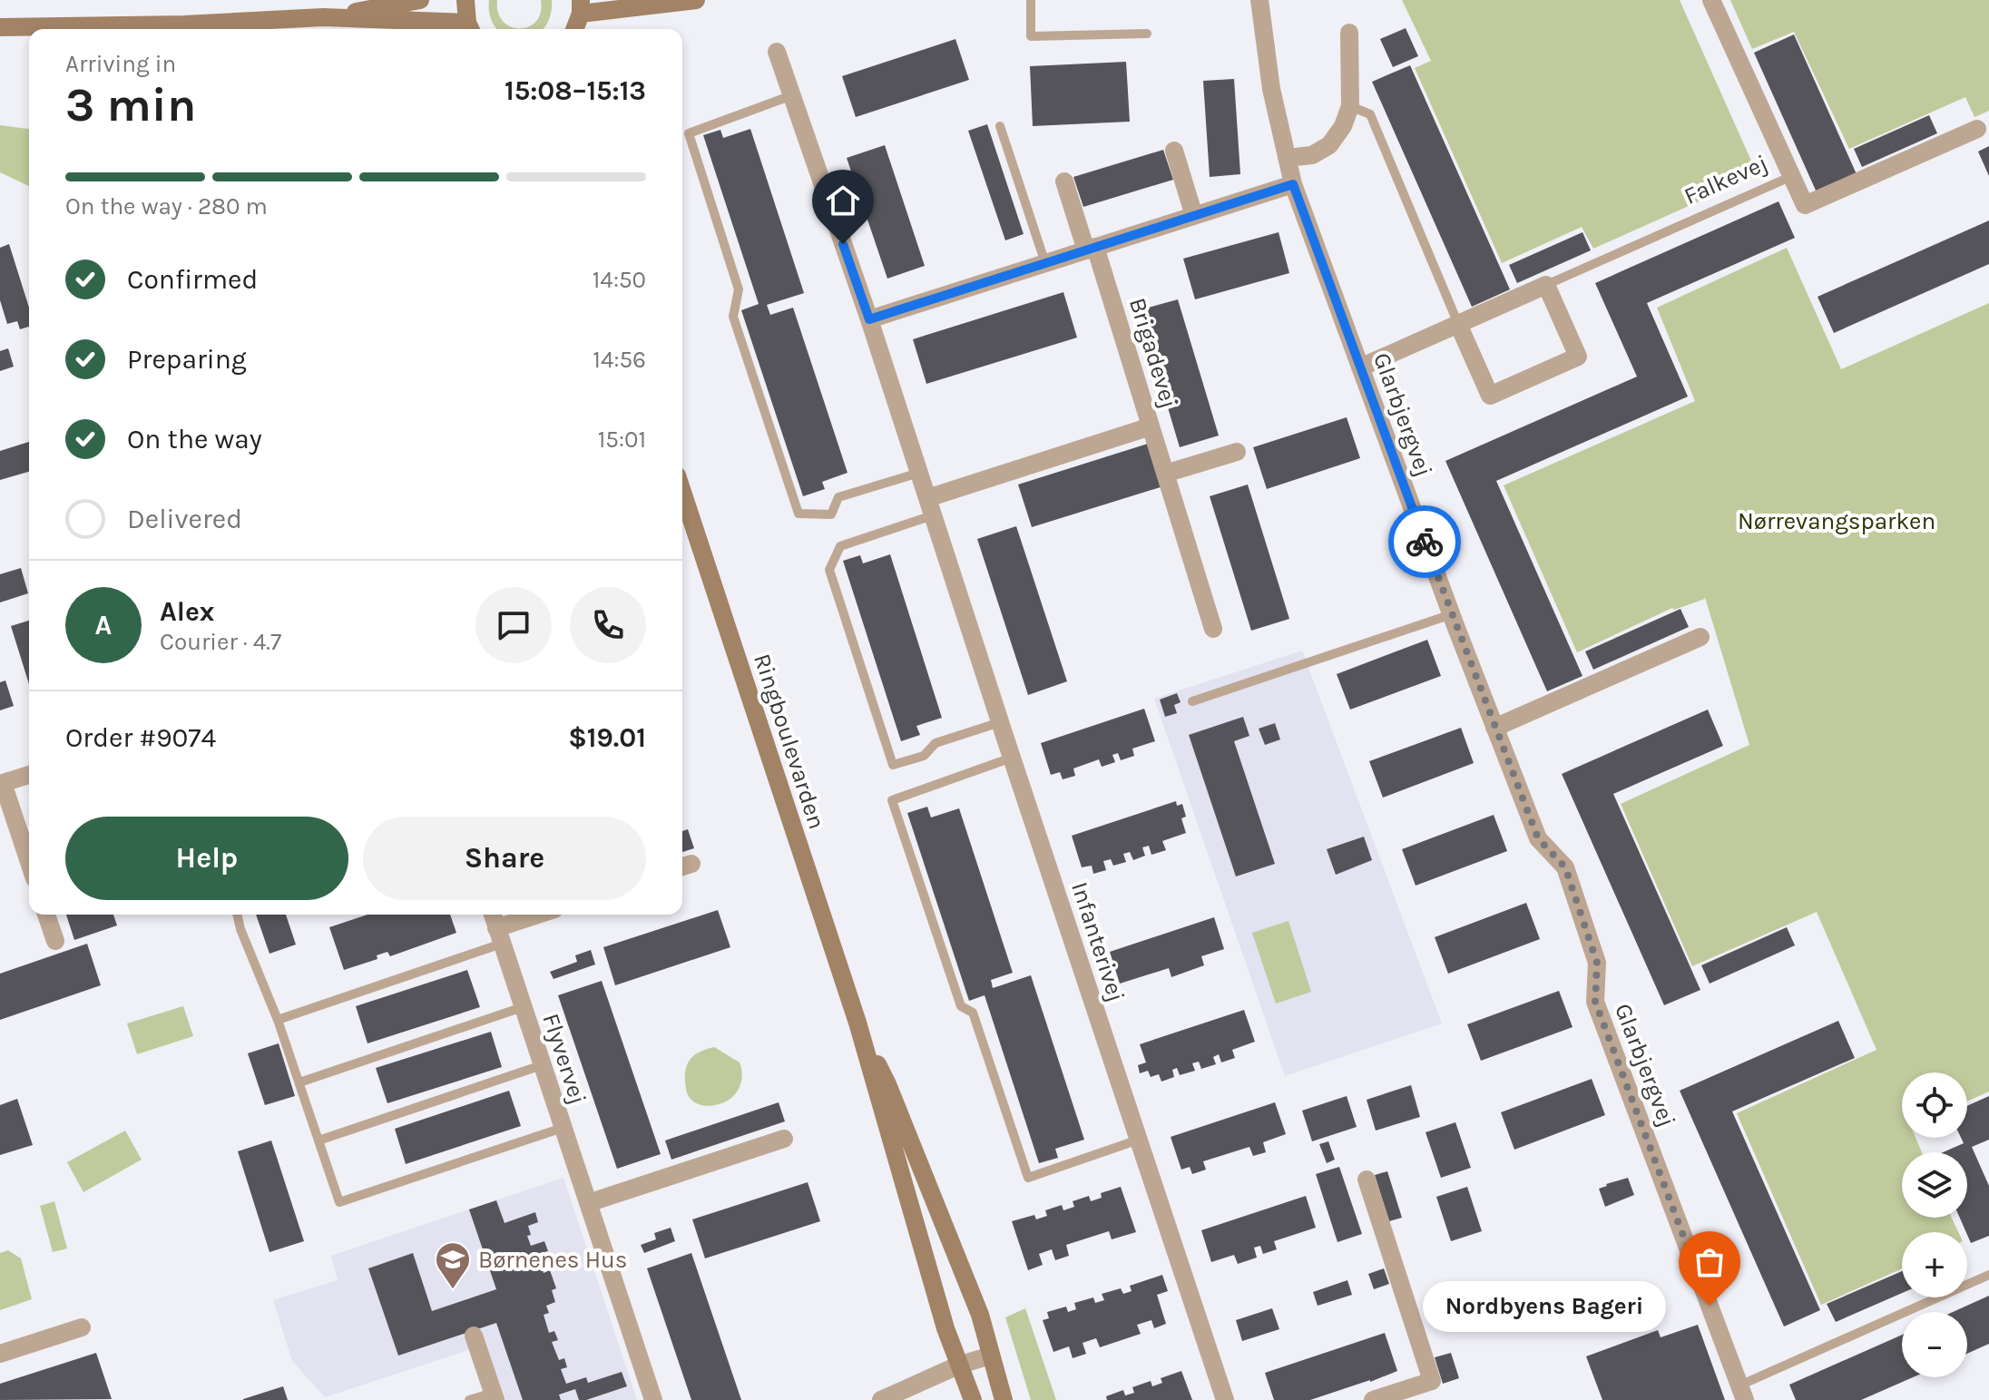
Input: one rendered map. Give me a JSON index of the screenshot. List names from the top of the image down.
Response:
{
  "streets": {
    "main road": ["Ringboulevarden"],
    "street": [
      "Falkevej",
      "Brigadevej",
      "Glarbjergvej",
      "Infanterivej",
      "Flyvervej"
    ]
  },
  "crossings": [
    ["Falkevej", "Glarbjergvej"]
  ],
  "parks": ["Nørrevangsparken"],
  "places": {
    "school or university": ["Børnenes Hus"],
    "other": ["Nordbyens Bageri"]
  },
  "page": {
    "heading": ["3 min", "Arriving in", "15:08–15:13"],
    "panel": [
      "Alex",
      "Courier · 4.7",
      "Order #9074",
      "$19.01"
    ],
    "bar": "On the way · 280 m",
    "list": [
      ["Confirmed", "14:50"],
      ["Preparing", "14:56"],
      ["On the way", "15:01"],
      "Delivered"
    ],
    "round": "A",
    "buttons": ["Help", "Share"],
    "map_buttons": ["+", "−"],
    "bubble": "Nordbyens Bageri"
  }
}
